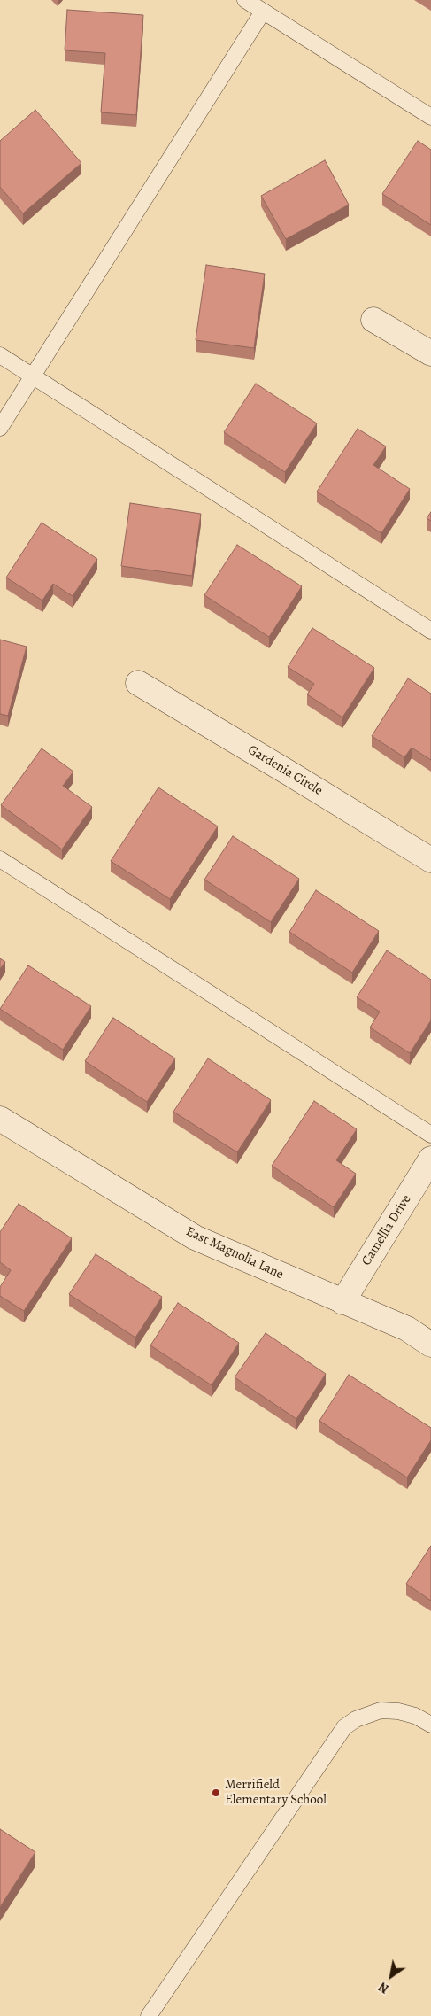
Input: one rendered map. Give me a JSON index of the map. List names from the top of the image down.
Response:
{
  "streets": {
    "street": ["Gardenia Circle", "Camellia Drive", "East Magnolia Lane"]
  },
  "crossings": [
    ["Camellia Drive", "East Magnolia Lane"]
  ],
  "places": ["Merrifield Elementary School"],
  "north": "bottom left"
}
